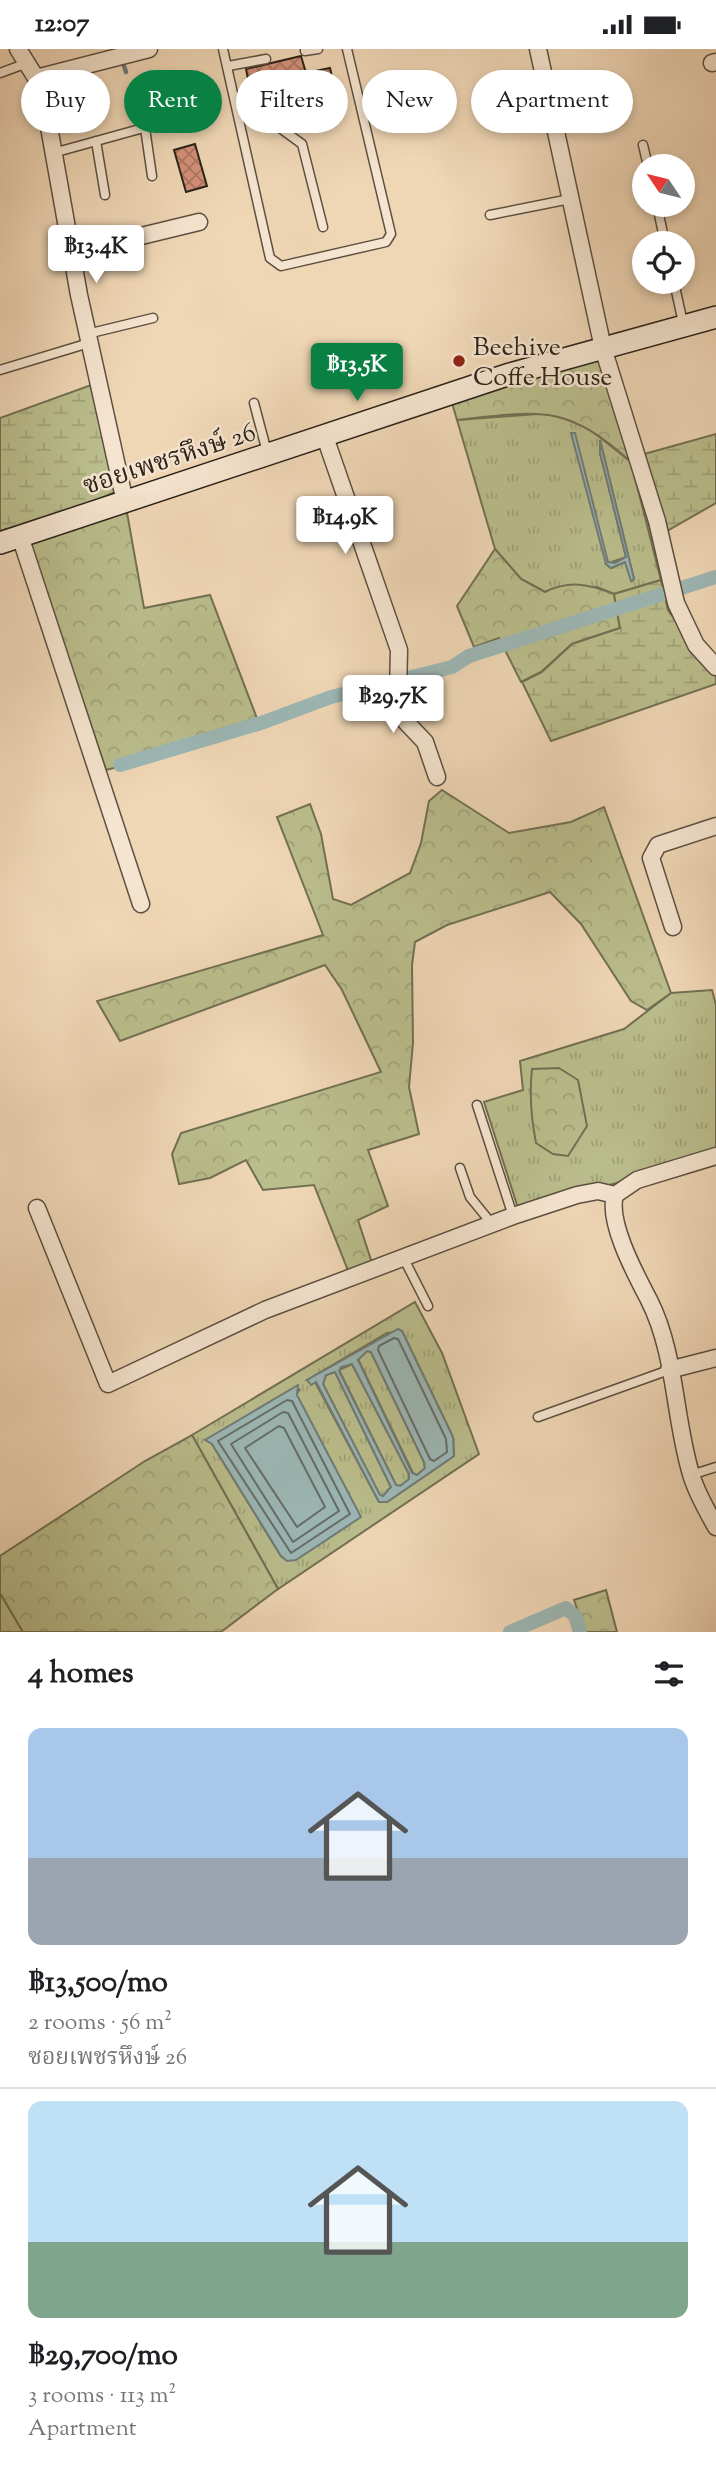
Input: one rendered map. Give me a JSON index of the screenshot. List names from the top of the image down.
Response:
{
  "streets": {
    "street": ["ซอยเพชรหึงษ์ 26"]
  },
  "places": ["Beehive Coffe House"],
  "north": "top left",
  "page": {
    "status": "12:07",
    "chip": [
      "Buy",
      "Rent",
      "Filters",
      "New",
      "Apartment"
    ],
    "price": [
      "฿13.4K",
      "฿13.5K",
      "฿14.9K",
      "฿29.7K"
    ],
    "heading": "4 homes",
    "list": [
      {
        "name": "฿13,500/mo",
        "note": "2 rooms · 56 m² · ซอยเพชรหึงษ์ 26"
      },
      {
        "name": "฿29,700/mo",
        "note": "3 rooms · 113 m² · Apartment"
      }
    ]
  }
}
